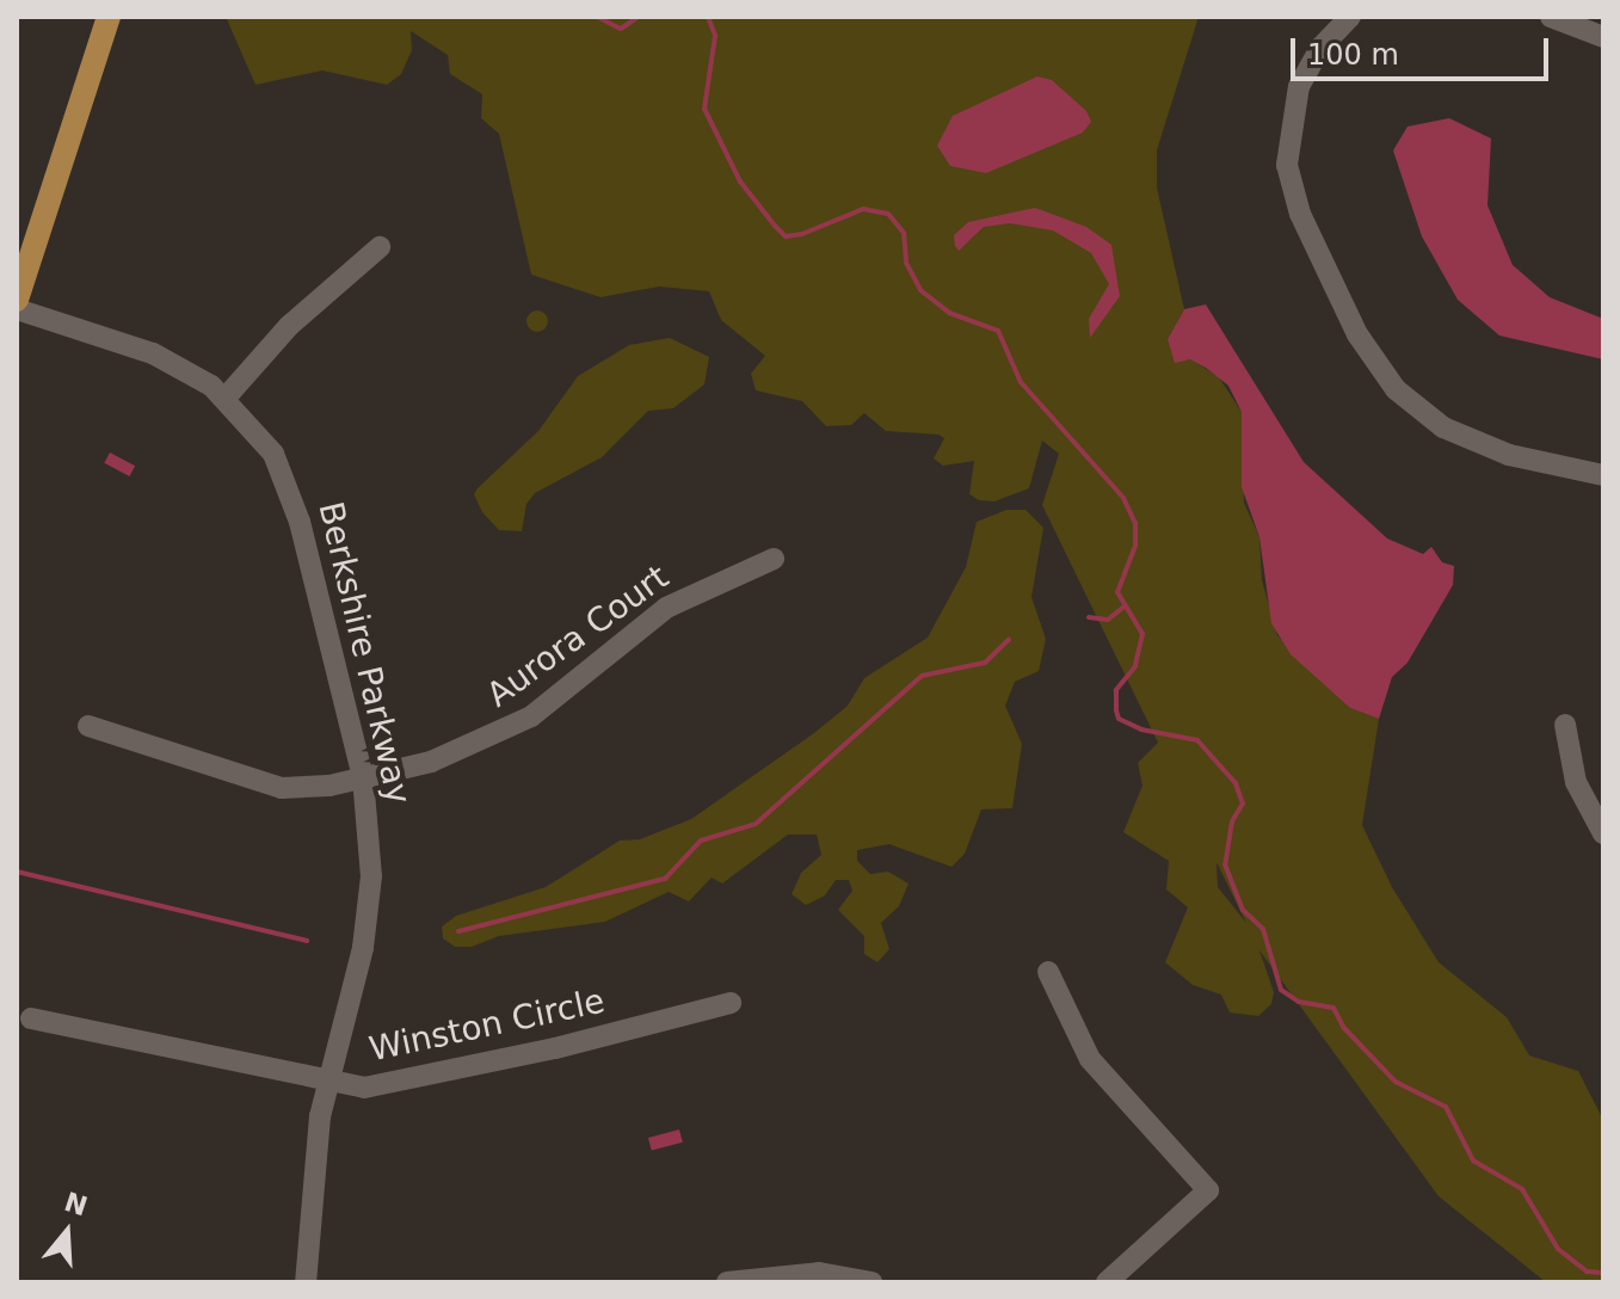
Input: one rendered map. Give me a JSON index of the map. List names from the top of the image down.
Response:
{
  "streets": {
    "street": ["Aurora Court", "Berkshire Parkway", "Winston Circle"]
  },
  "crossings": [
    ["Aurora Court", "Berkshire Parkway"],
    ["Berkshire Parkway", "Winston Circle"]
  ],
  "scale_bar": "100 m",
  "north": "top"
}
